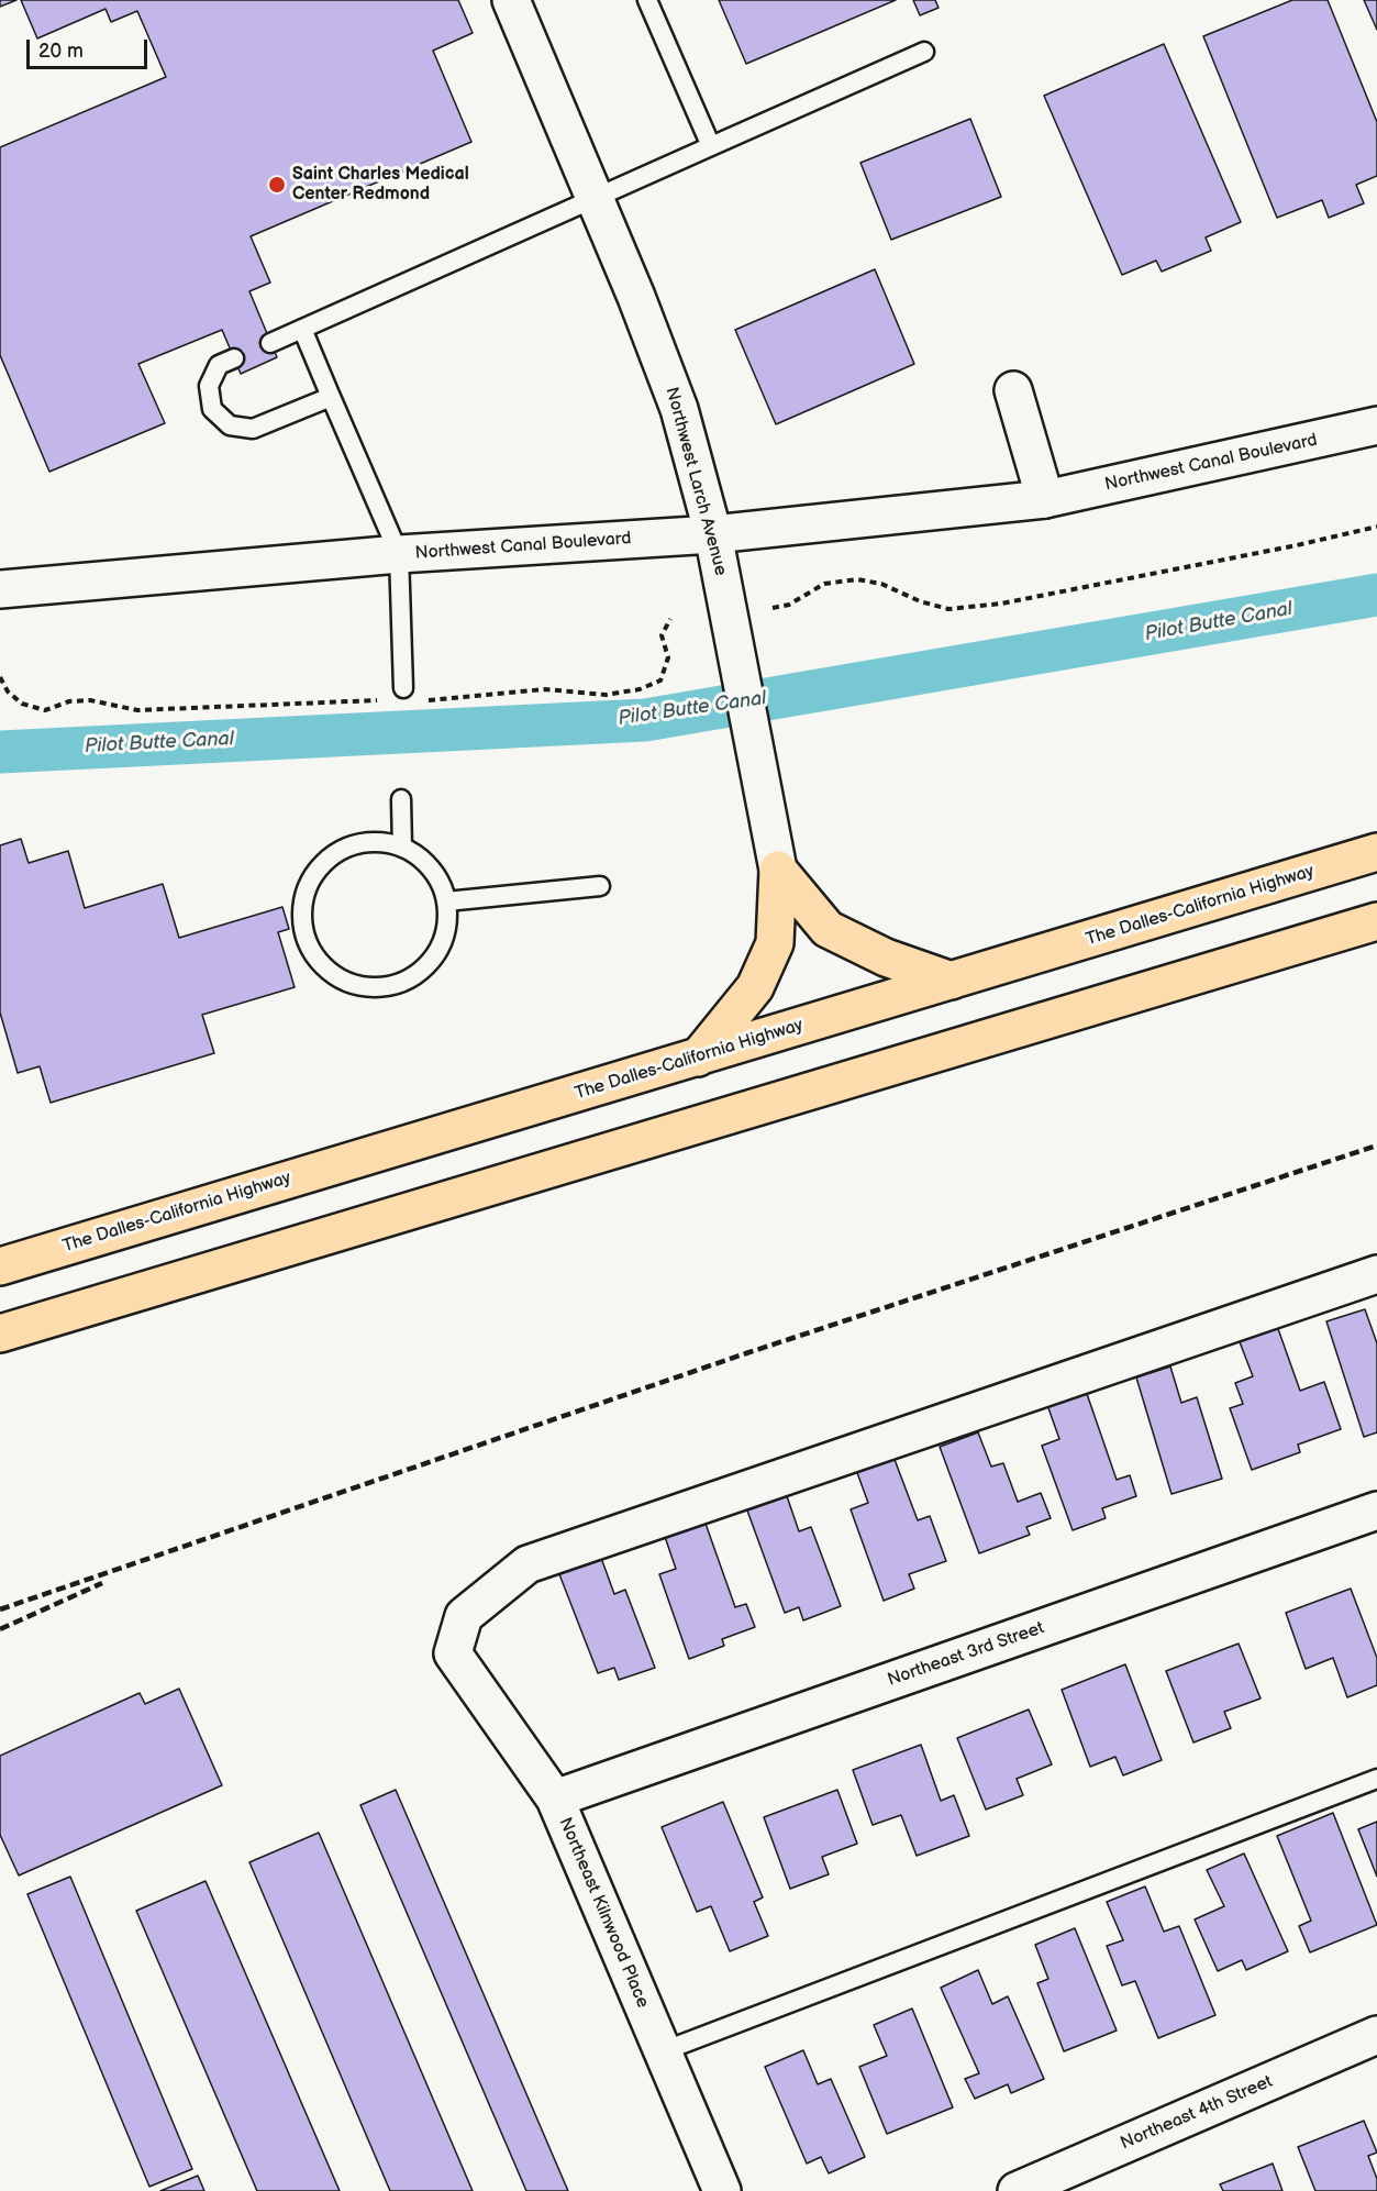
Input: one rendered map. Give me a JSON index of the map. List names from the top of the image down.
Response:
{
  "streets": {
    "highway": ["The Dalles-California Highway"],
    "street": [
      "Northwest Canal Boulevard",
      "Northwest Larch Avenue",
      "Northeast 3rd Street",
      "Northeast Kilnwood Place",
      "Northeast 4th Street"
    ]
  },
  "crossings": [
    ["Northwest Canal Boulevard", "Northwest Larch Avenue"],
    ["Northeast 3rd Street", "Northeast Kilnwood Place"]
  ],
  "water": ["Pilot Butte Canal"],
  "places": ["Saint Charles Medical Center Redmond"],
  "scale_bar": "20 m"
}
